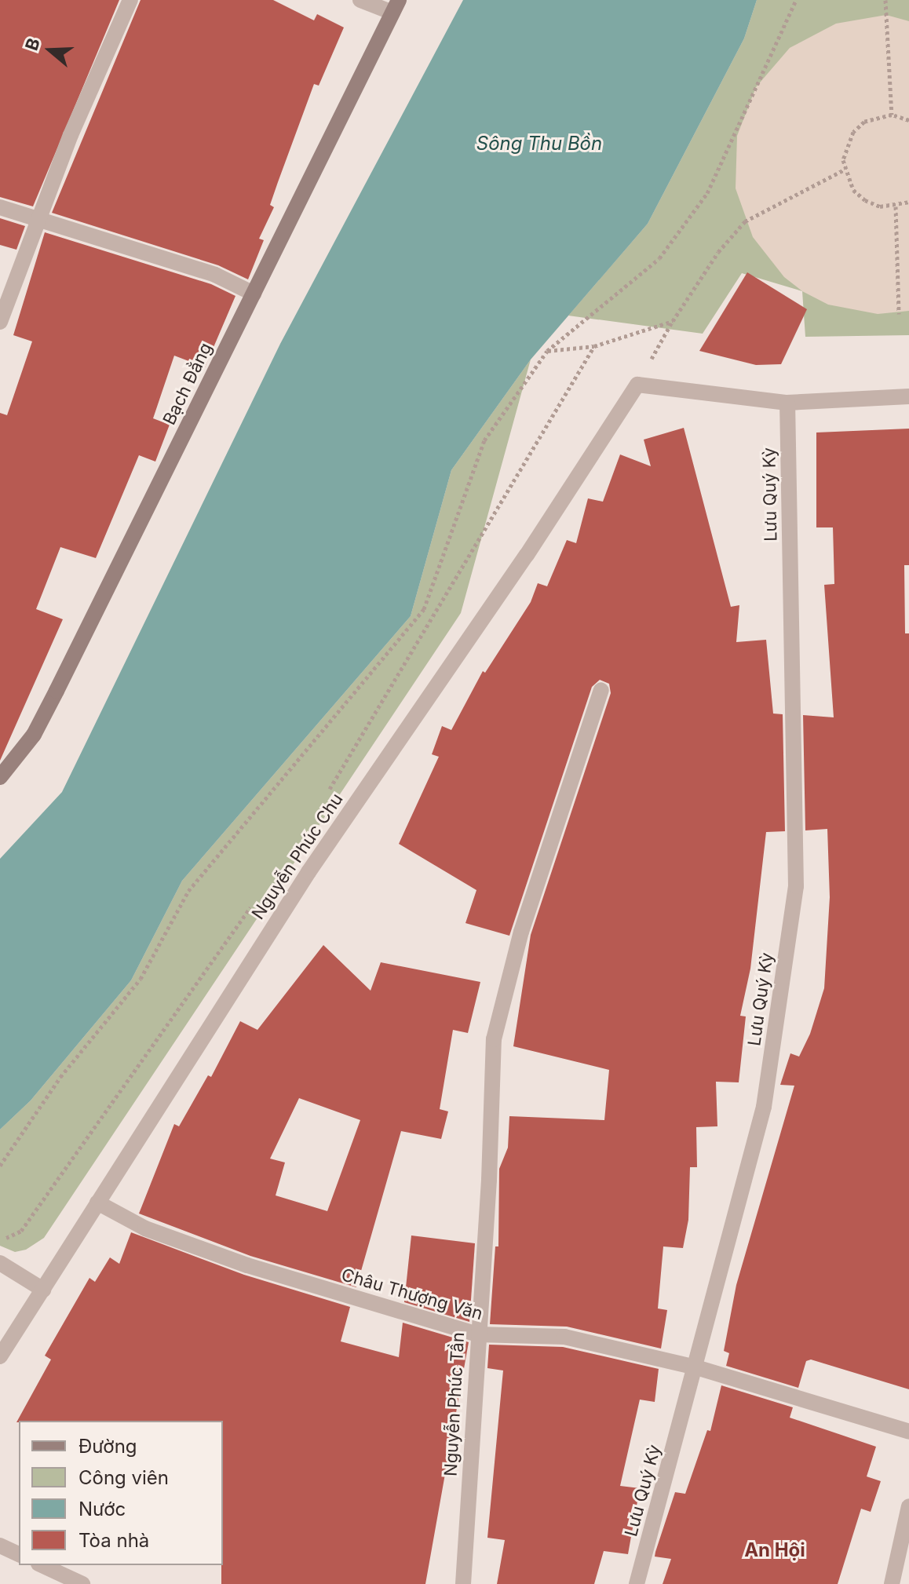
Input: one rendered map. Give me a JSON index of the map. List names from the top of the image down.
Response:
{
  "streets": {
    "street": [
      "Bạch Đằng",
      "Lưu Quý Kỳ",
      "Nguyễn Phúc Chu",
      "Châu Thượng Văn",
      "Nguyễn Phúc Tần"
    ]
  },
  "crossings": [
    ["Lưu Quý Kỳ", "Châu Thượng Văn"],
    ["Nguyễn Phúc Chu", "Châu Thượng Văn"],
    ["Châu Thượng Văn", "Nguyễn Phúc Tần"]
  ],
  "districts": ["An Hội"],
  "water": ["Sông Thu Bồn"],
  "legend": [
    "Đường",
    "Công viên",
    "Nước",
    "Tòa nhà"
  ],
  "north": "left"
}
